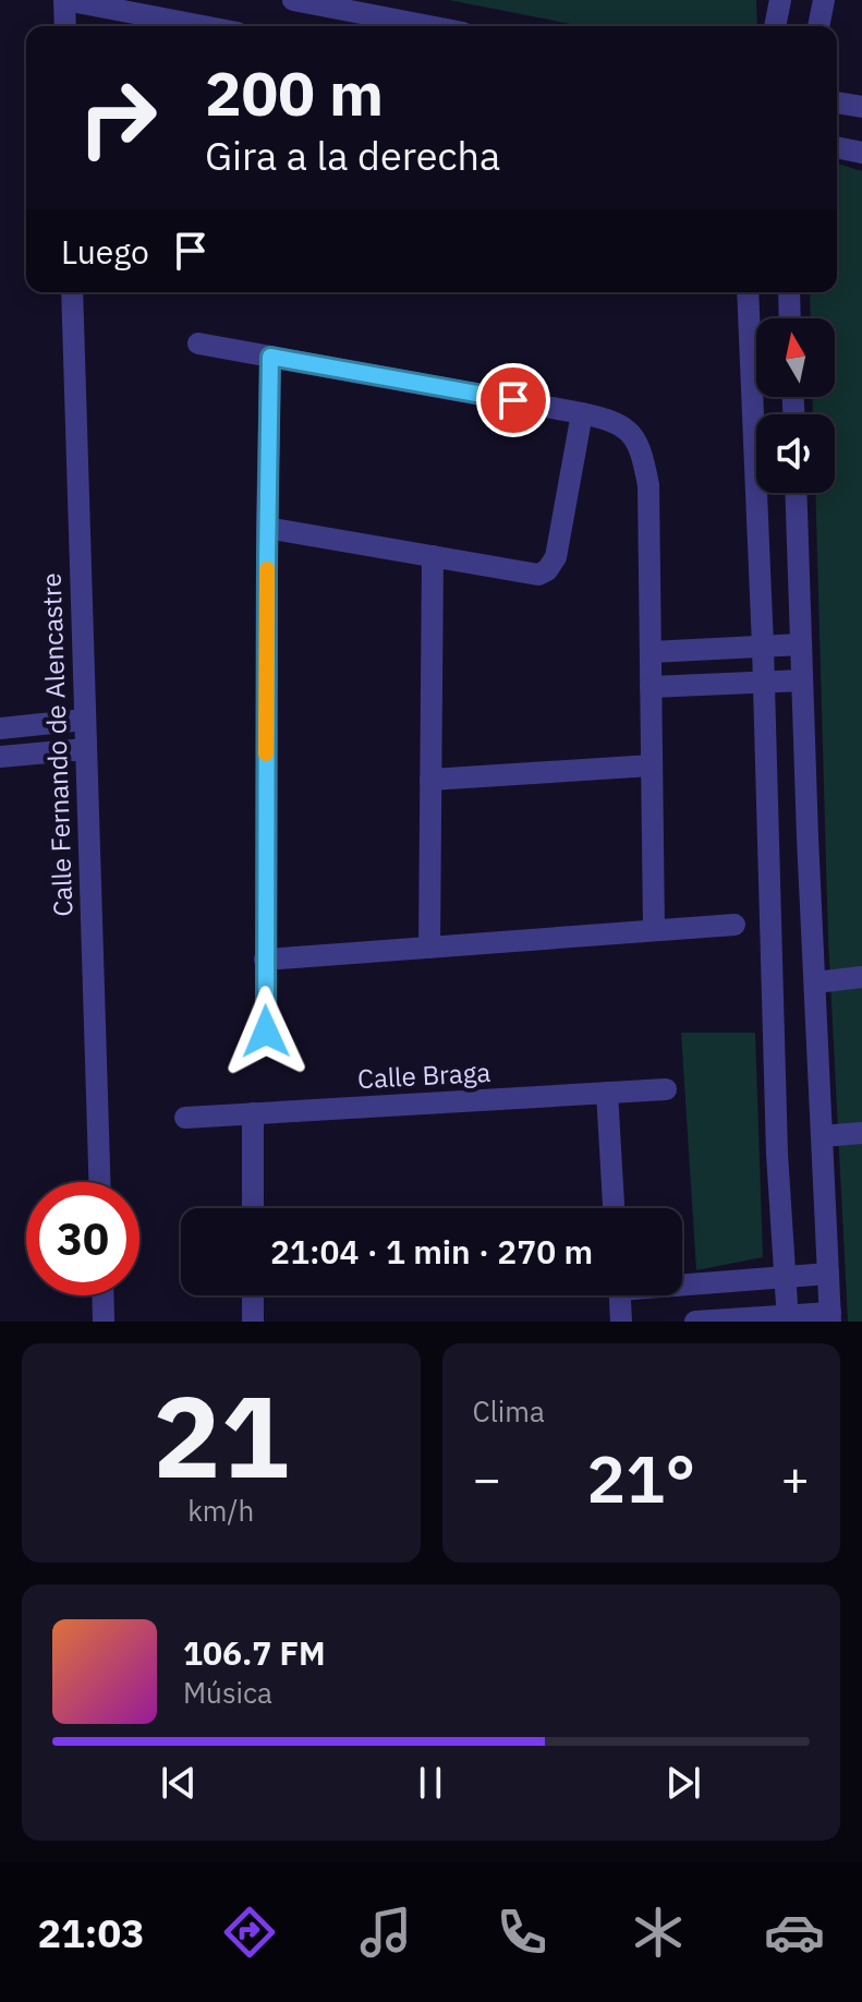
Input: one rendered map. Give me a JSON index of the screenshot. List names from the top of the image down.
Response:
{
  "streets": {
    "street": ["Calle Fernando de Alencastre", "Calle Braga"]
  },
  "north": "top",
  "page": {
    "turn": ["200 m", "Gira a la derecha"],
    "then": "Luego",
    "limit": "30",
    "trip": "21:04 · 1 min · 270 m",
    "tile": [
      ["21", "km/h"],
      "Clima"
    ],
    "heat": ["−", "21°", "+"],
    "song": ["106.7 FM", "Música"],
    "tabs": "21:03"
  }
}
